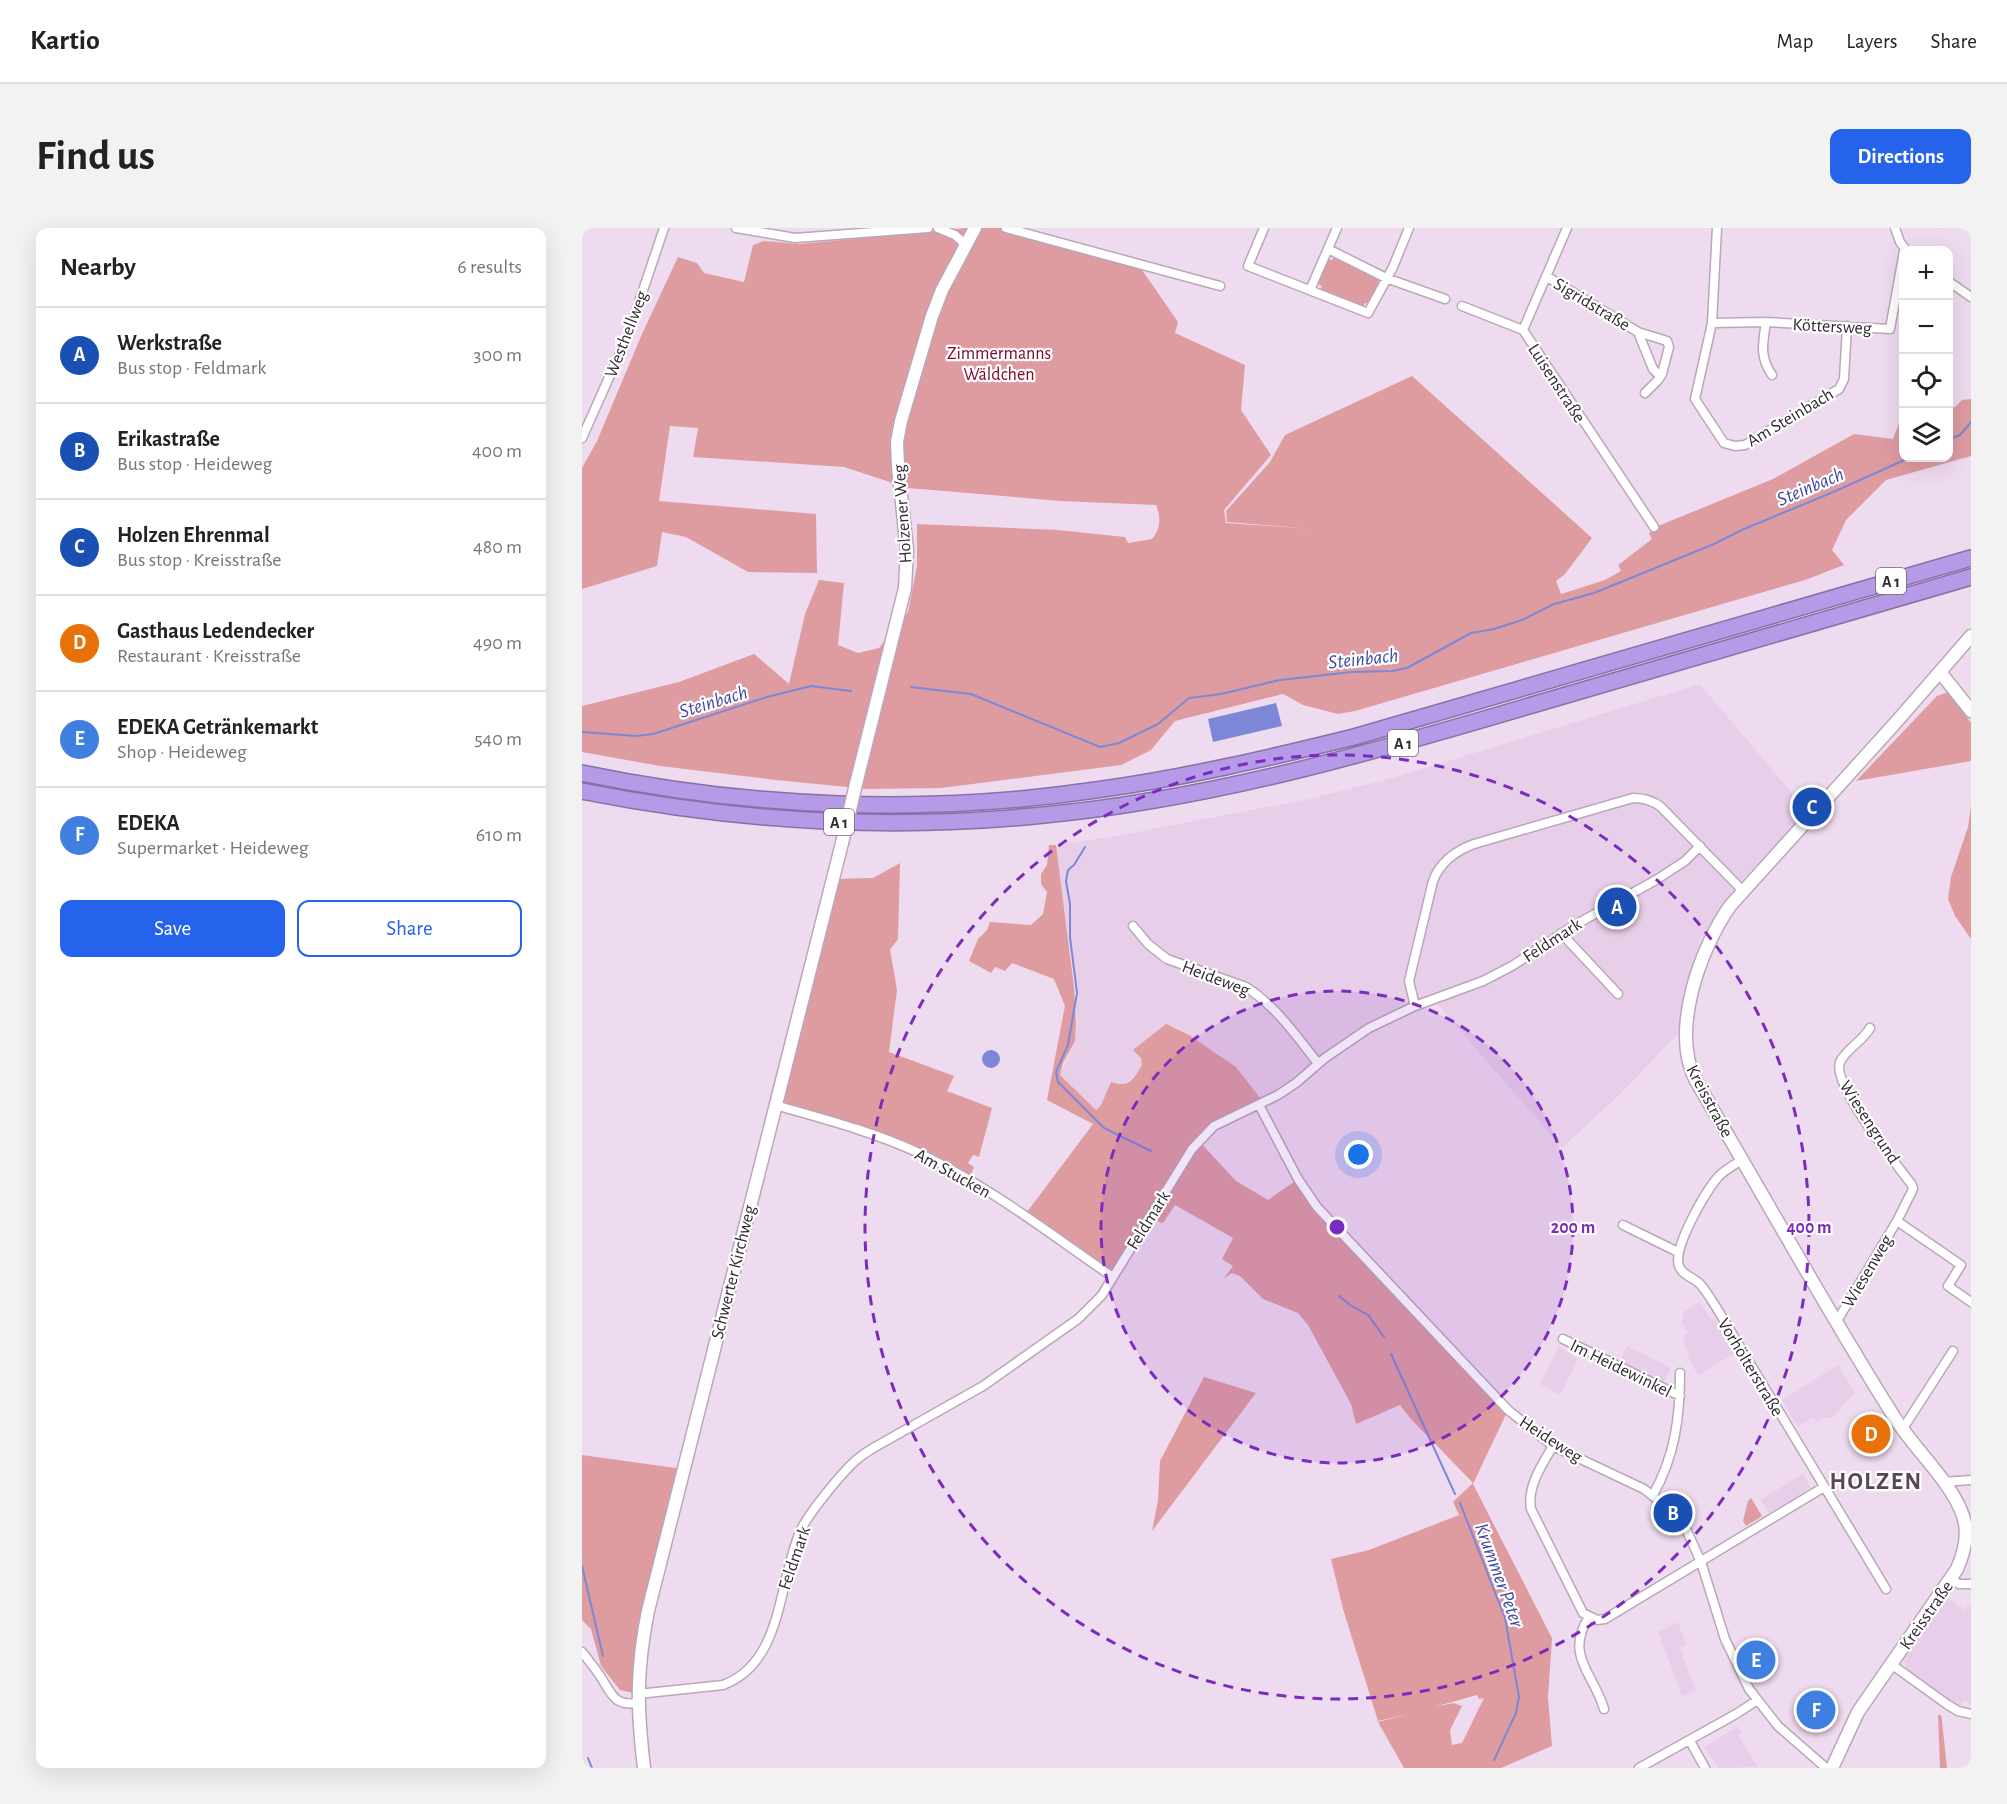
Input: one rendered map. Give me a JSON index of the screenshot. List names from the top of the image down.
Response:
{
  "streets": {
    "highway": ["A 1"],
    "main road": ["Holzener Weg", "Kreisstraße", "Schwerter Kirchweg"],
    "street": [
      "Sigridstraße",
      "Köttersweg",
      "Westhellweg",
      "Luisenstraße",
      "Am Steinbach",
      "Feldmark",
      "Heideweg",
      "Wiesengrund",
      "Am Stucken",
      "Wiesenweg",
      "Vorhölterstraße",
      "Im Heidewinkel"
    ]
  },
  "crossings": [
    ["Sigridstraße", "Luisenstraße"],
    ["Köttersweg", "Am Steinbach"],
    ["Holzener Weg", "Schwerter Kirchweg"],
    ["Feldmark", "Heideweg"],
    ["Feldmark", "Am Stucken"],
    ["Feldmark", "Schwerter Kirchweg"],
    ["Kreisstraße", "Wiesenweg"],
    ["Wiesengrund", "Wiesenweg"],
    ["Am Stucken", "Schwerter Kirchweg"]
  ],
  "districts": ["HOLZEN"],
  "water": ["Steinbach", "Krummer Peter"],
  "parks": ["Zimmermanns Wäldchen"],
  "page": {
    "header": "Kartio",
    "nav": ["Map", "Layers", "Share"],
    "buttons": [
      "Directions",
      ["Save", "Share"]
    ],
    "title": "Find us",
    "heading": ["Nearby", "6 results"],
    "map_buttons": ["+", "−"],
    "list": [
      {
        "mark": "A",
        "name": "Werkstraße",
        "note": "Bus stop · Feldmark",
        "value": "300 m"
      },
      {
        "mark": "B",
        "name": "Erikastraße",
        "note": "Bus stop · Heideweg",
        "value": "400 m"
      },
      {
        "mark": "C",
        "name": "Holzen Ehrenmal",
        "note": "Bus stop · Kreisstraße",
        "value": "480 m"
      },
      {
        "mark": "D",
        "name": "Gasthaus Ledendecker",
        "note": "Restaurant · Kreisstraße",
        "value": "490 m"
      },
      {
        "mark": "E",
        "name": "EDEKA Getränkemarkt",
        "note": "Shop · Heideweg",
        "value": "540 m"
      },
      {
        "mark": "F",
        "name": "EDEKA",
        "note": "Supermarket · Heideweg",
        "value": "610 m"
      }
    ],
    "pins": [
      "C",
      "A",
      "D",
      "B",
      "E",
      "F"
    ]
  },
  "rings": ["200 m", "400 m"]
}
